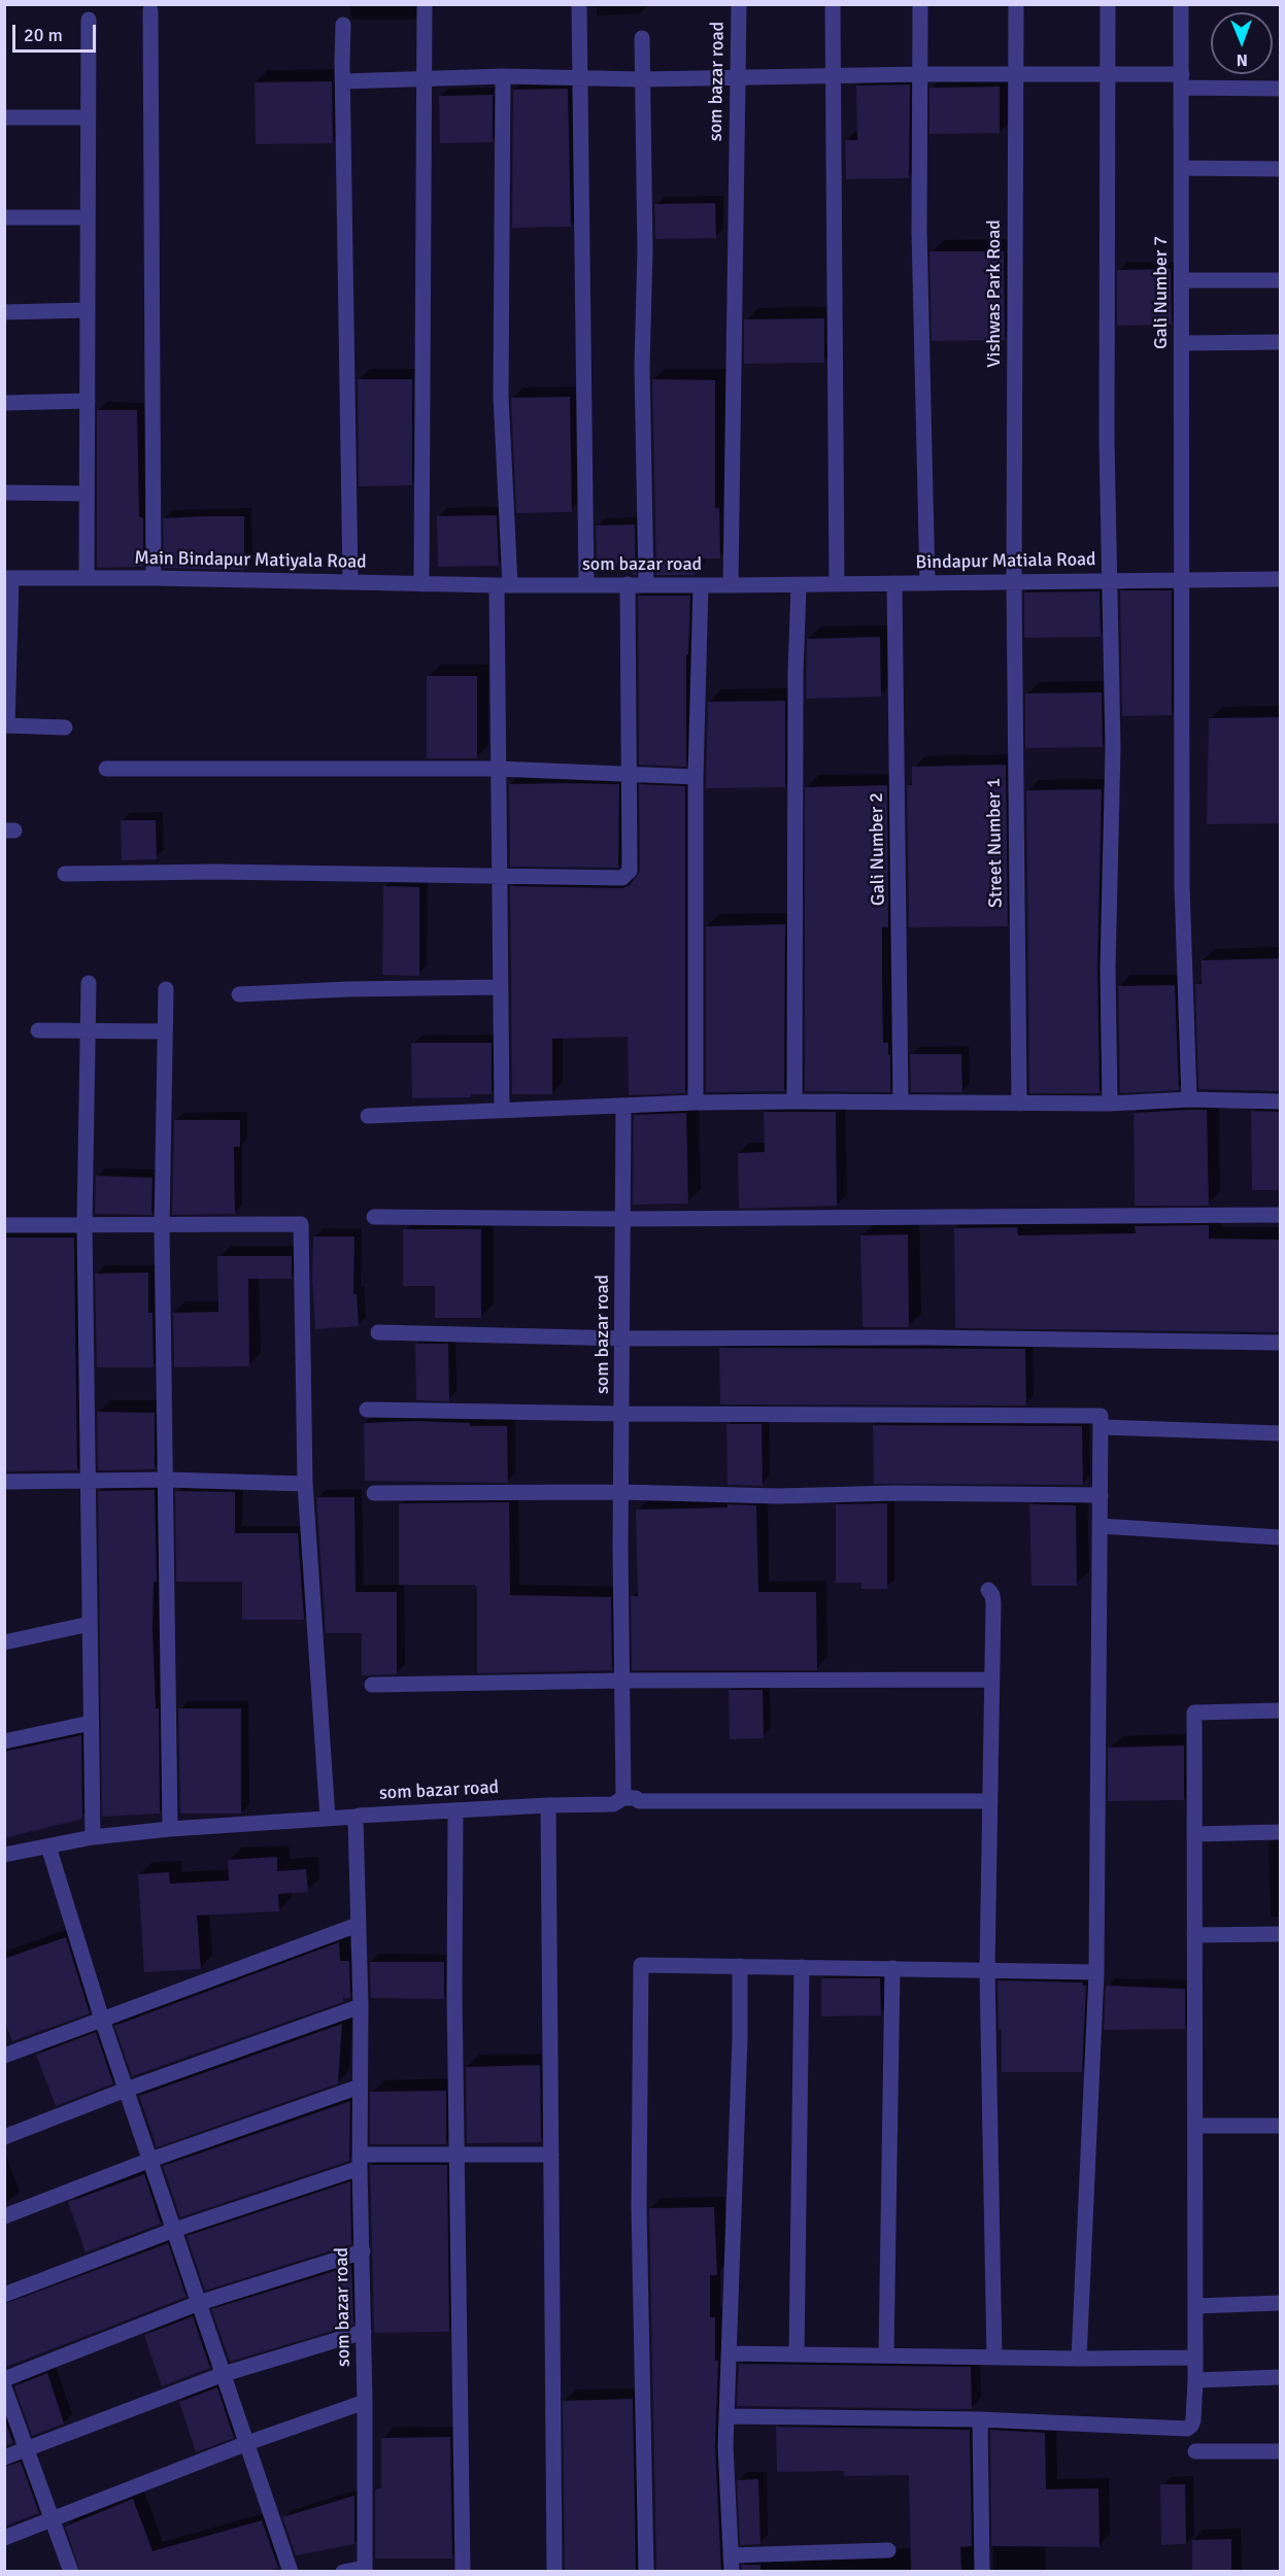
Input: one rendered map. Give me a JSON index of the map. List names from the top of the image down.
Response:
{
  "streets": {
    "street": [
      "som bazar road",
      "Gali Number 7",
      "Vishwas Park Road",
      "Main Bindapur Matiyala Road",
      "Bindapur Matiala Road",
      "Street Number 1",
      "Gali Number 2"
    ]
  },
  "crossings": [
    ["som bazar road", "Main Bindapur Matiyala Road"],
    ["som bazar road", "Bindapur Matiala Road"],
    ["Gali Number 7", "Bindapur Matiala Road"],
    ["Vishwas Park Road", "Bindapur Matiala Road"],
    ["Vishwas Park Road", "Street Number 1"],
    ["Bindapur Matiala Road", "Street Number 1"],
    ["Bindapur Matiala Road", "Gali Number 2"]
  ],
  "scale_bar": "20 m",
  "north": "bottom"
}
